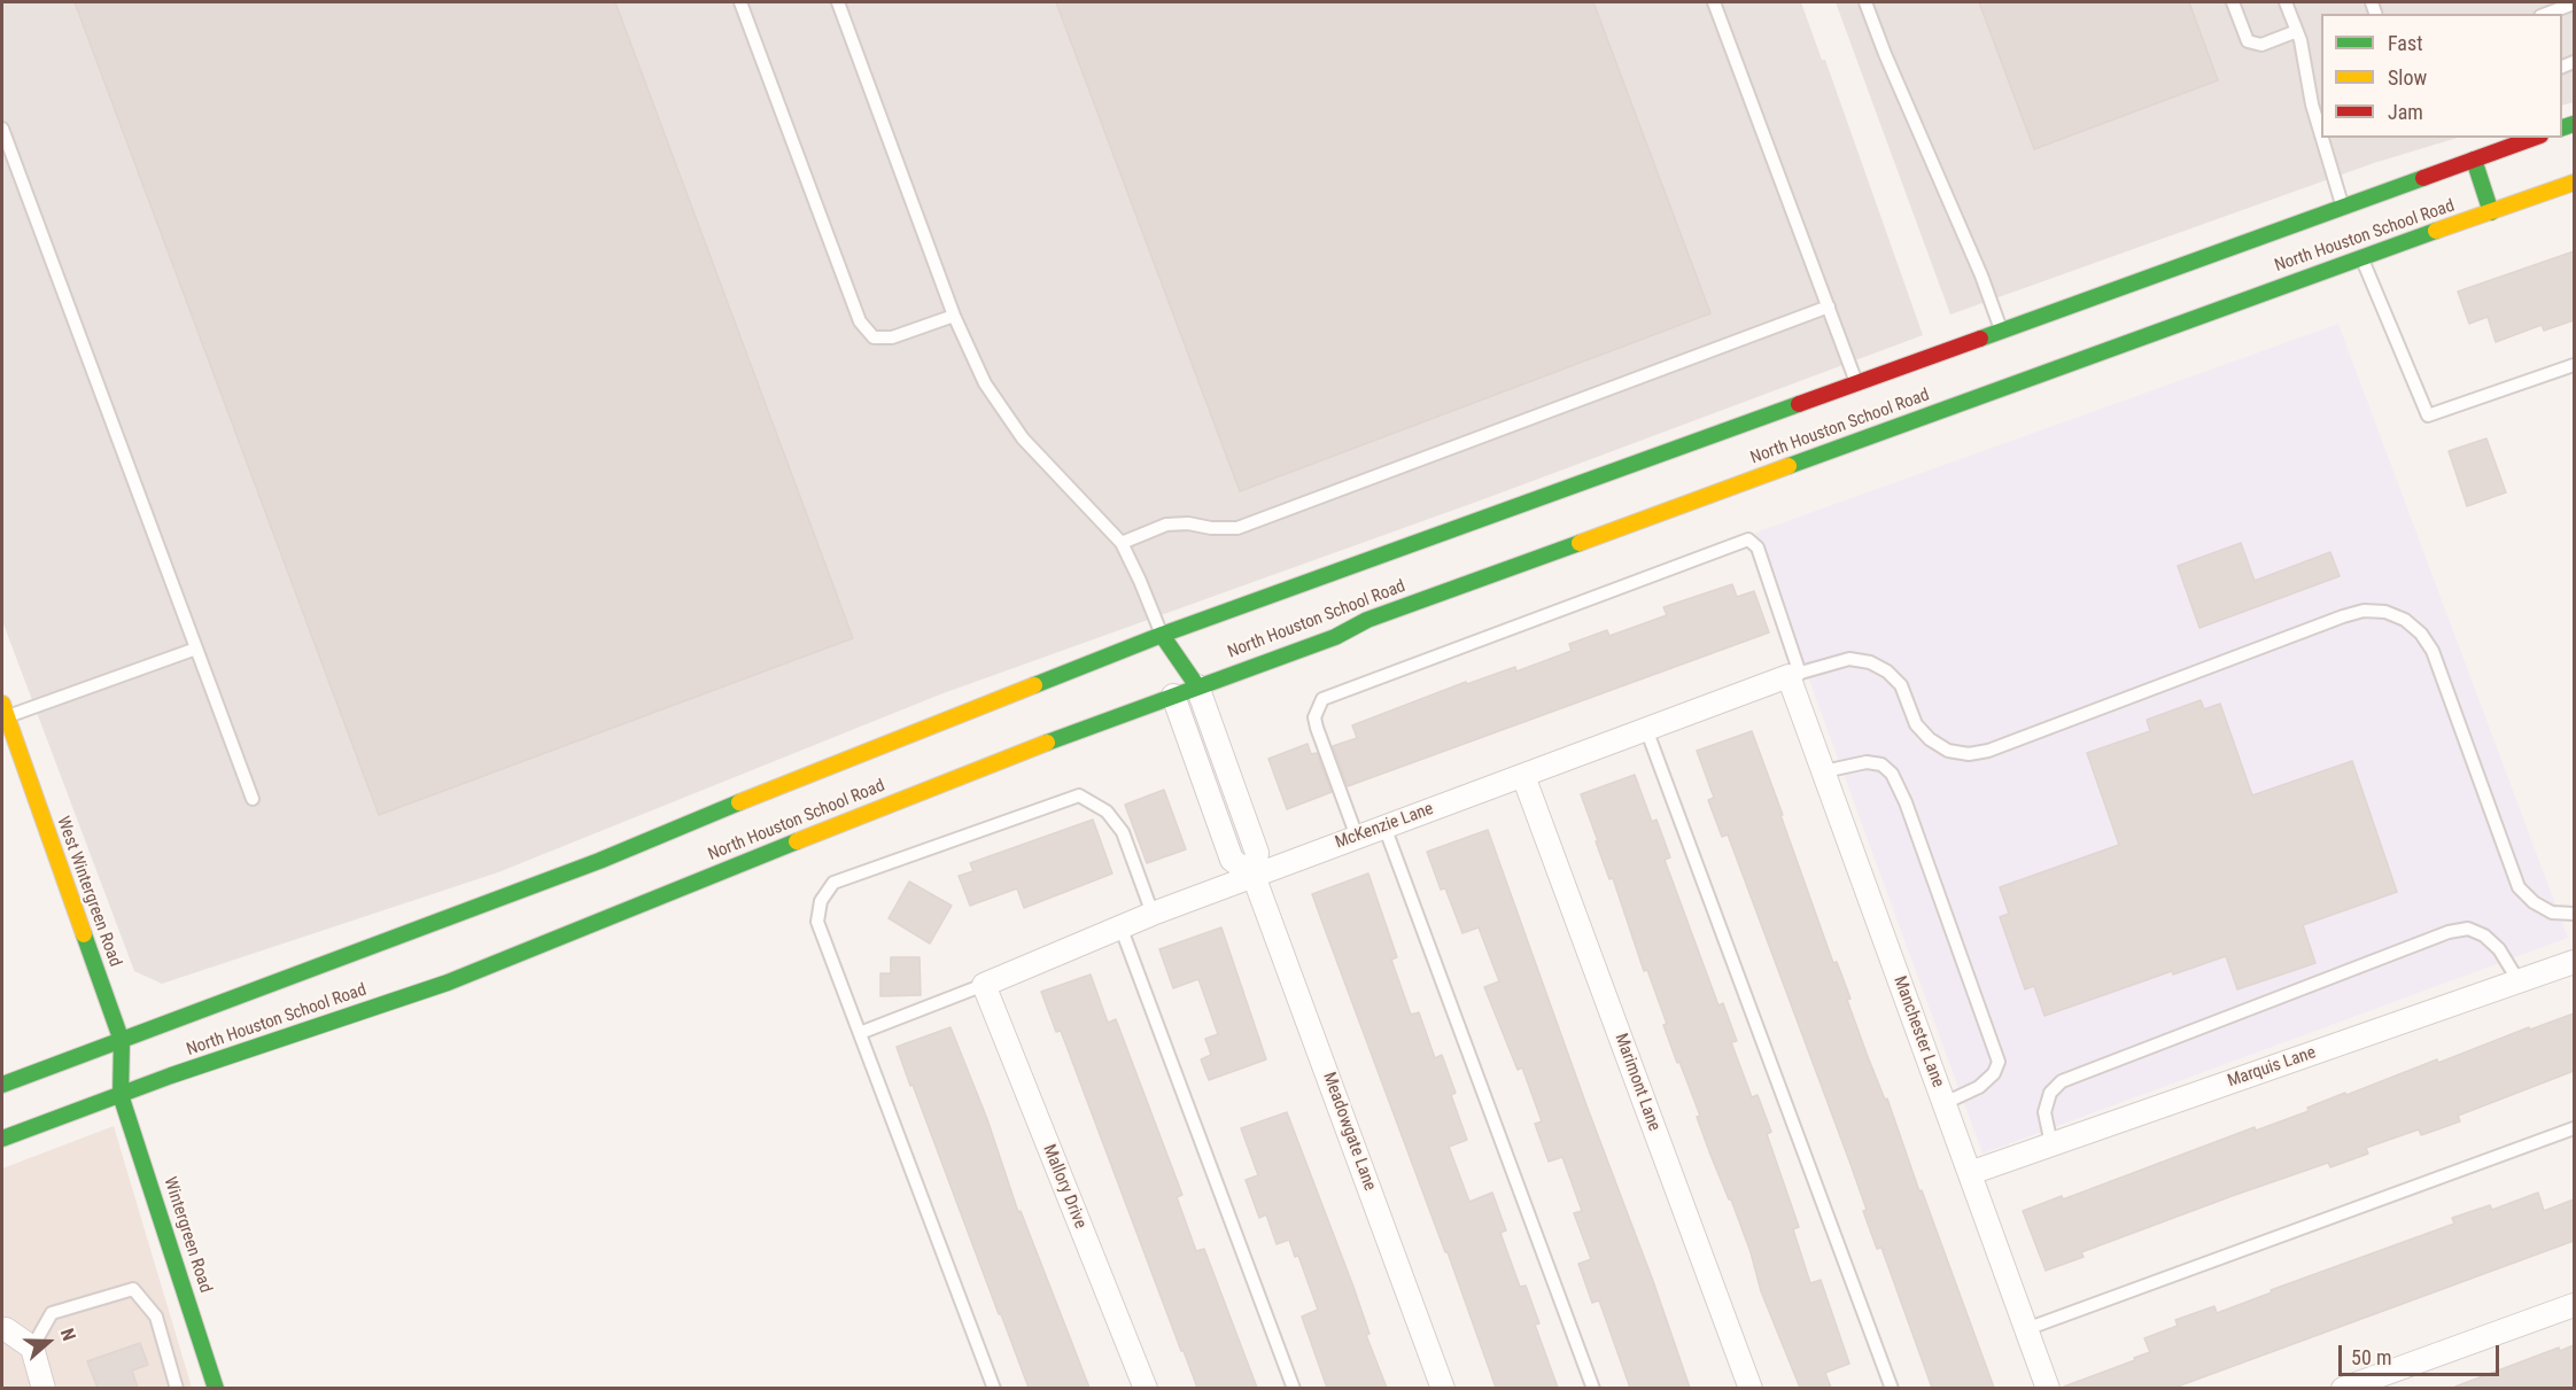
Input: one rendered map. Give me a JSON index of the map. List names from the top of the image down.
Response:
{
  "streets": {
    "main road": ["North Houston School Road", "West Wintergreen Road", "Wintergreen Road"],
    "street": [
      "McKenzie Lane",
      "Manchester Lane",
      "Marquis Lane",
      "Marimont Lane",
      "Meadowgate Lane",
      "Mallory Drive"
    ]
  },
  "crossings": [
    ["North Houston School Road", "West Wintergreen Road"],
    ["North Houston School Road", "Meadowgate Lane"],
    ["North Houston School Road", "Wintergreen Road"],
    ["McKenzie Lane", "Manchester Lane"],
    ["McKenzie Lane", "Marimont Lane"],
    ["McKenzie Lane", "Meadowgate Lane"],
    ["McKenzie Lane", "Mallory Drive"],
    ["West Wintergreen Road", "Wintergreen Road"],
    ["Manchester Lane", "Marquis Lane"]
  ],
  "legend": ["Fast", "Slow", "Jam"],
  "scale_bar": "50 m",
  "north": "right"
}
